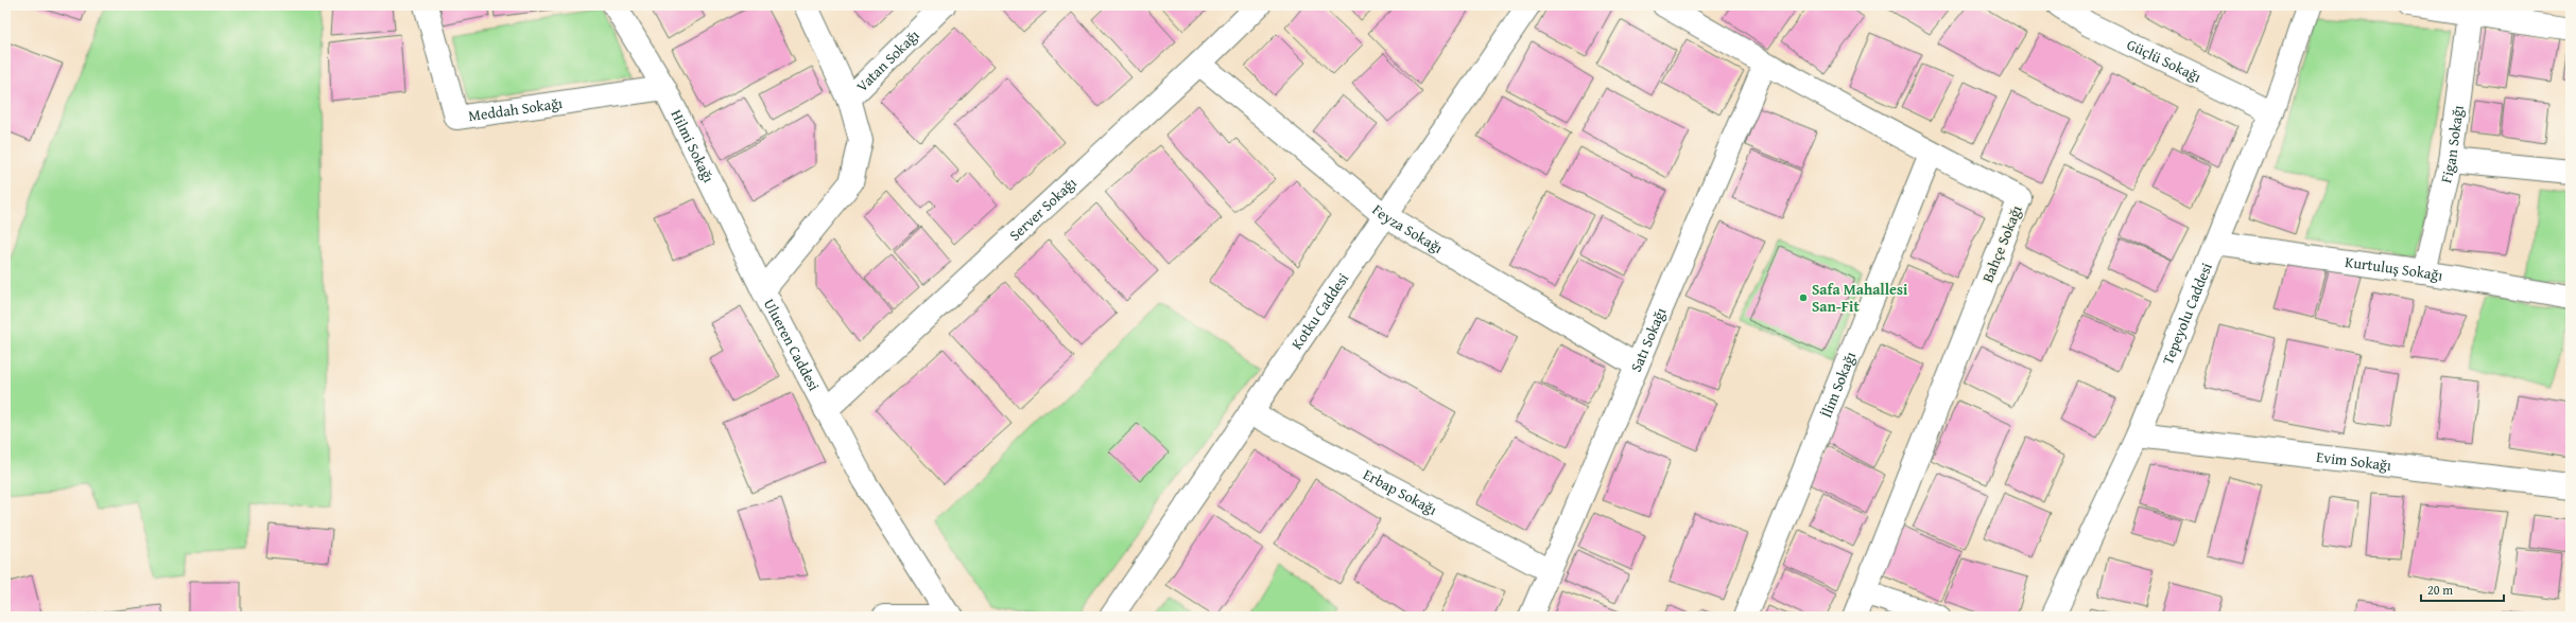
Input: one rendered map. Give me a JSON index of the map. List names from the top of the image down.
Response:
{
  "streets": {
    "street": [
      "Vatan Sokağı",
      "Güçlü Sokağı",
      "Meddah Sokağı",
      "Figan Sokağı",
      "Hilmi Sokağı",
      "Server Sokağı",
      "Feyza Sokağı",
      "Bahçe Sokağı",
      "Kurtuluş Sokağı",
      "Kotku Caddesi",
      "Tepeyolu Caddesi",
      "Satı Sokağı",
      "Ulueren Caddesi",
      "İlim Sokağı",
      "Evim Sokağı",
      "Erbap Sokağı"
    ]
  },
  "crossings": [
    ["Vatan Sokağı", "Ulueren Caddesi"],
    ["Güçlü Sokağı", "Tepeyolu Caddesi"],
    ["Meddah Sokağı", "Hilmi Sokağı"],
    ["Figan Sokağı", "Kurtuluş Sokağı"],
    ["Hilmi Sokağı", "Ulueren Caddesi"],
    ["Server Sokağı", "Feyza Sokağı"],
    ["Server Sokağı", "Ulueren Caddesi"],
    ["Feyza Sokağı", "Kotku Caddesi"],
    ["Feyza Sokağı", "Satı Sokağı"],
    ["Bahçe Sokağı", "Satı Sokağı"],
    ["Bahçe Sokağı", "İlim Sokağı"],
    ["Kurtuluş Sokağı", "Tepeyolu Caddesi"],
    ["Kotku Caddesi", "Erbap Sokağı"],
    ["Tepeyolu Caddesi", "Evim Sokağı"],
    ["Satı Sokağı", "Erbap Sokağı"]
  ],
  "places": ["Safa Mahallesi San-Fit"],
  "scale_bar": "20 m"
}
